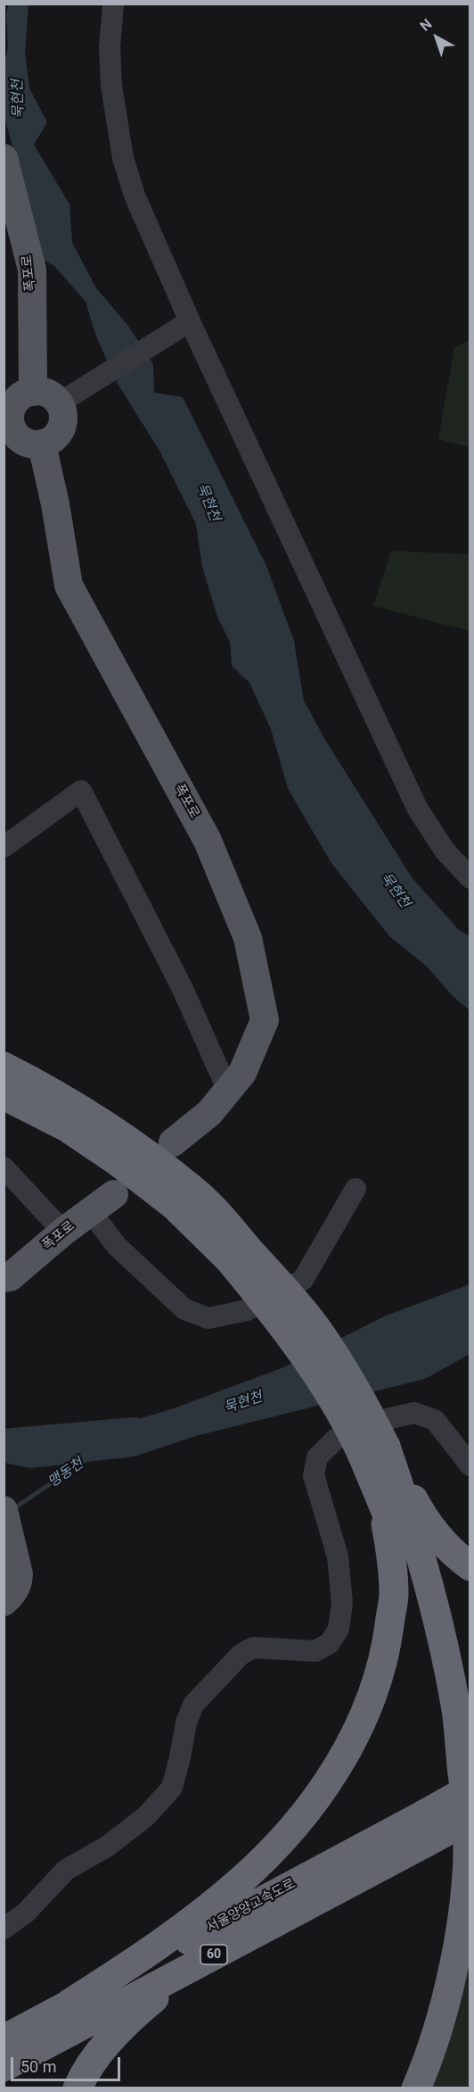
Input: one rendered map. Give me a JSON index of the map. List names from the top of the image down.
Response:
{
  "streets": {
    "highway": ["서울양양고속도로", "60"],
    "main road": ["폭포로"]
  },
  "water": ["묵현천", "맹동천"],
  "scale_bar": "50 m",
  "north": "top left"
}
